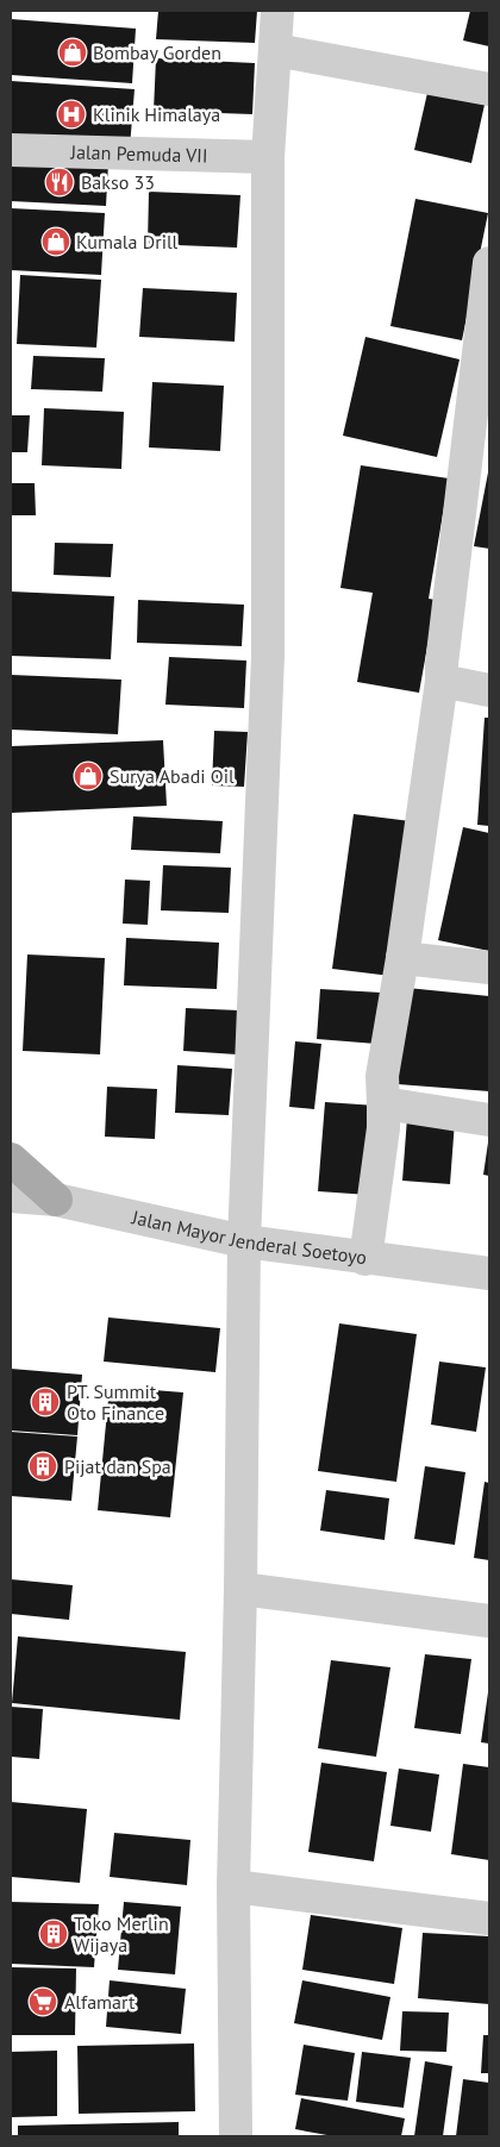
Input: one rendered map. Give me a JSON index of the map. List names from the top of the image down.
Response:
{
  "streets": {
    "street": ["Jalan Pemuda VII", "Jalan Mayor Jenderal Soetoyo"]
  },
  "places": {
    "shop": ["Bombay Gorden", "Kumala Drill", "Surya Abadi Oil"],
    "hospital": ["Klinik Himalaya"],
    "restaurant": ["Bakso 33"],
    "building": ["PT. Summit Oto Finance", "Pijat dan Spa", "Toko Merlin Wijaya"],
    "supermarket": ["Alfamart"]
  }
}
